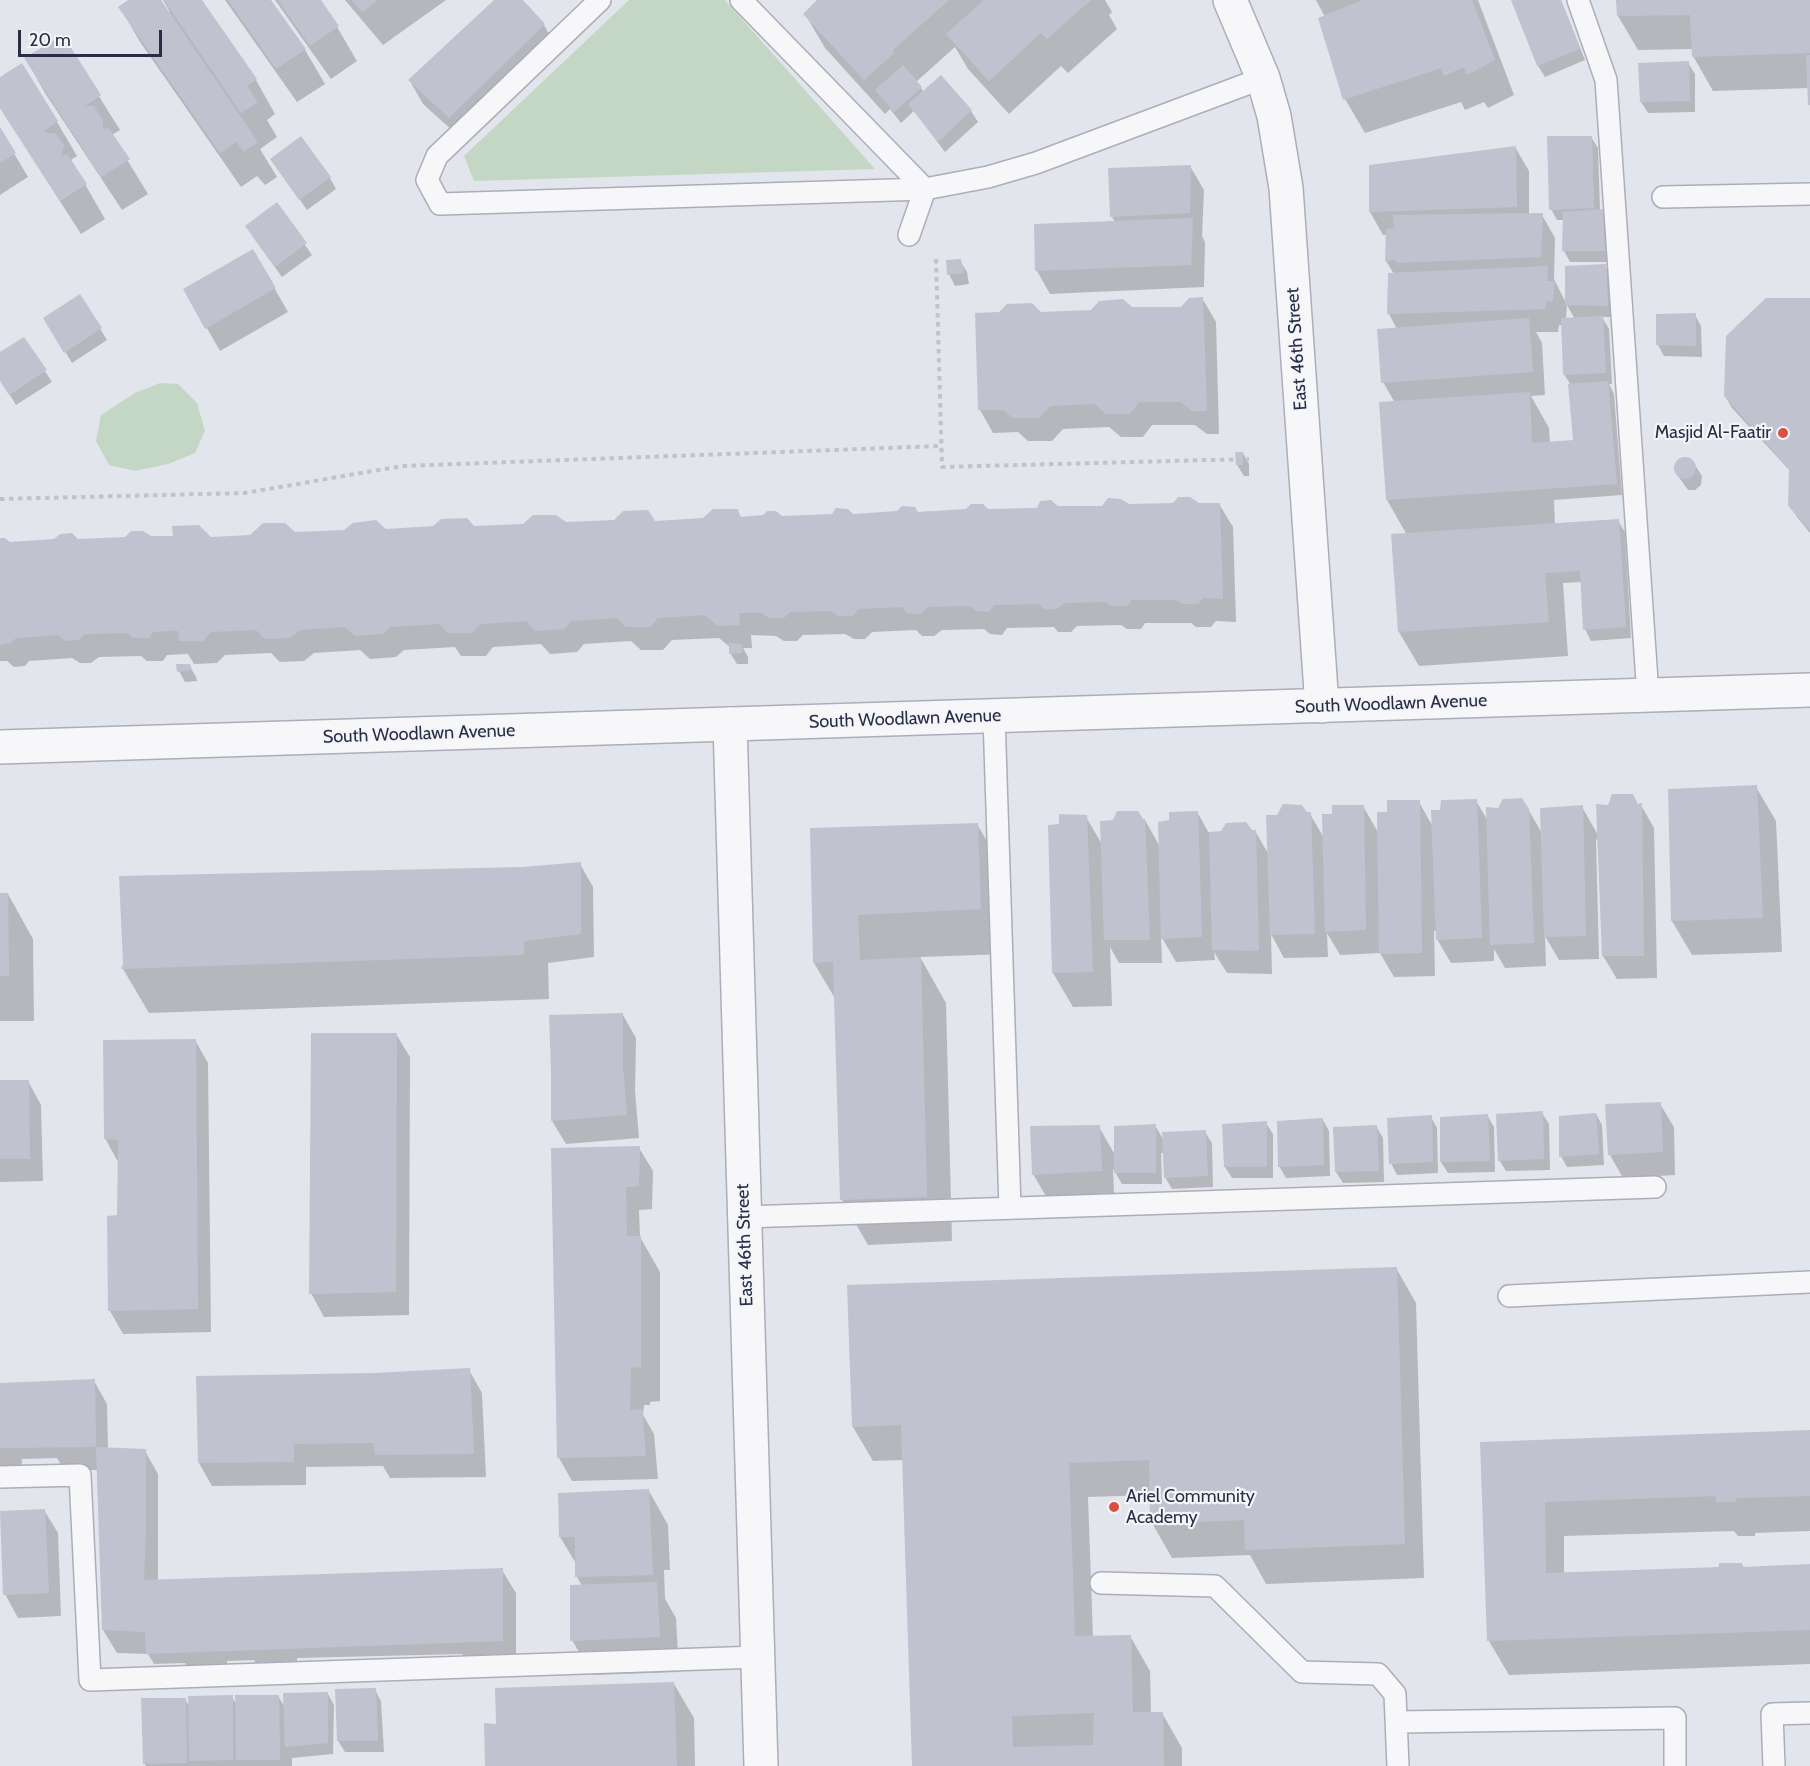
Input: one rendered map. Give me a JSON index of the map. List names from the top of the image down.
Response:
{
  "streets": {
    "street": ["East 46th Street", "South Woodlawn Avenue"]
  },
  "crossings": [
    ["East 46th Street", "South Woodlawn Avenue"]
  ],
  "places": ["Masjid Al-Faatir", "Ariel Community Academy"],
  "scale_bar": "20 m"
}
